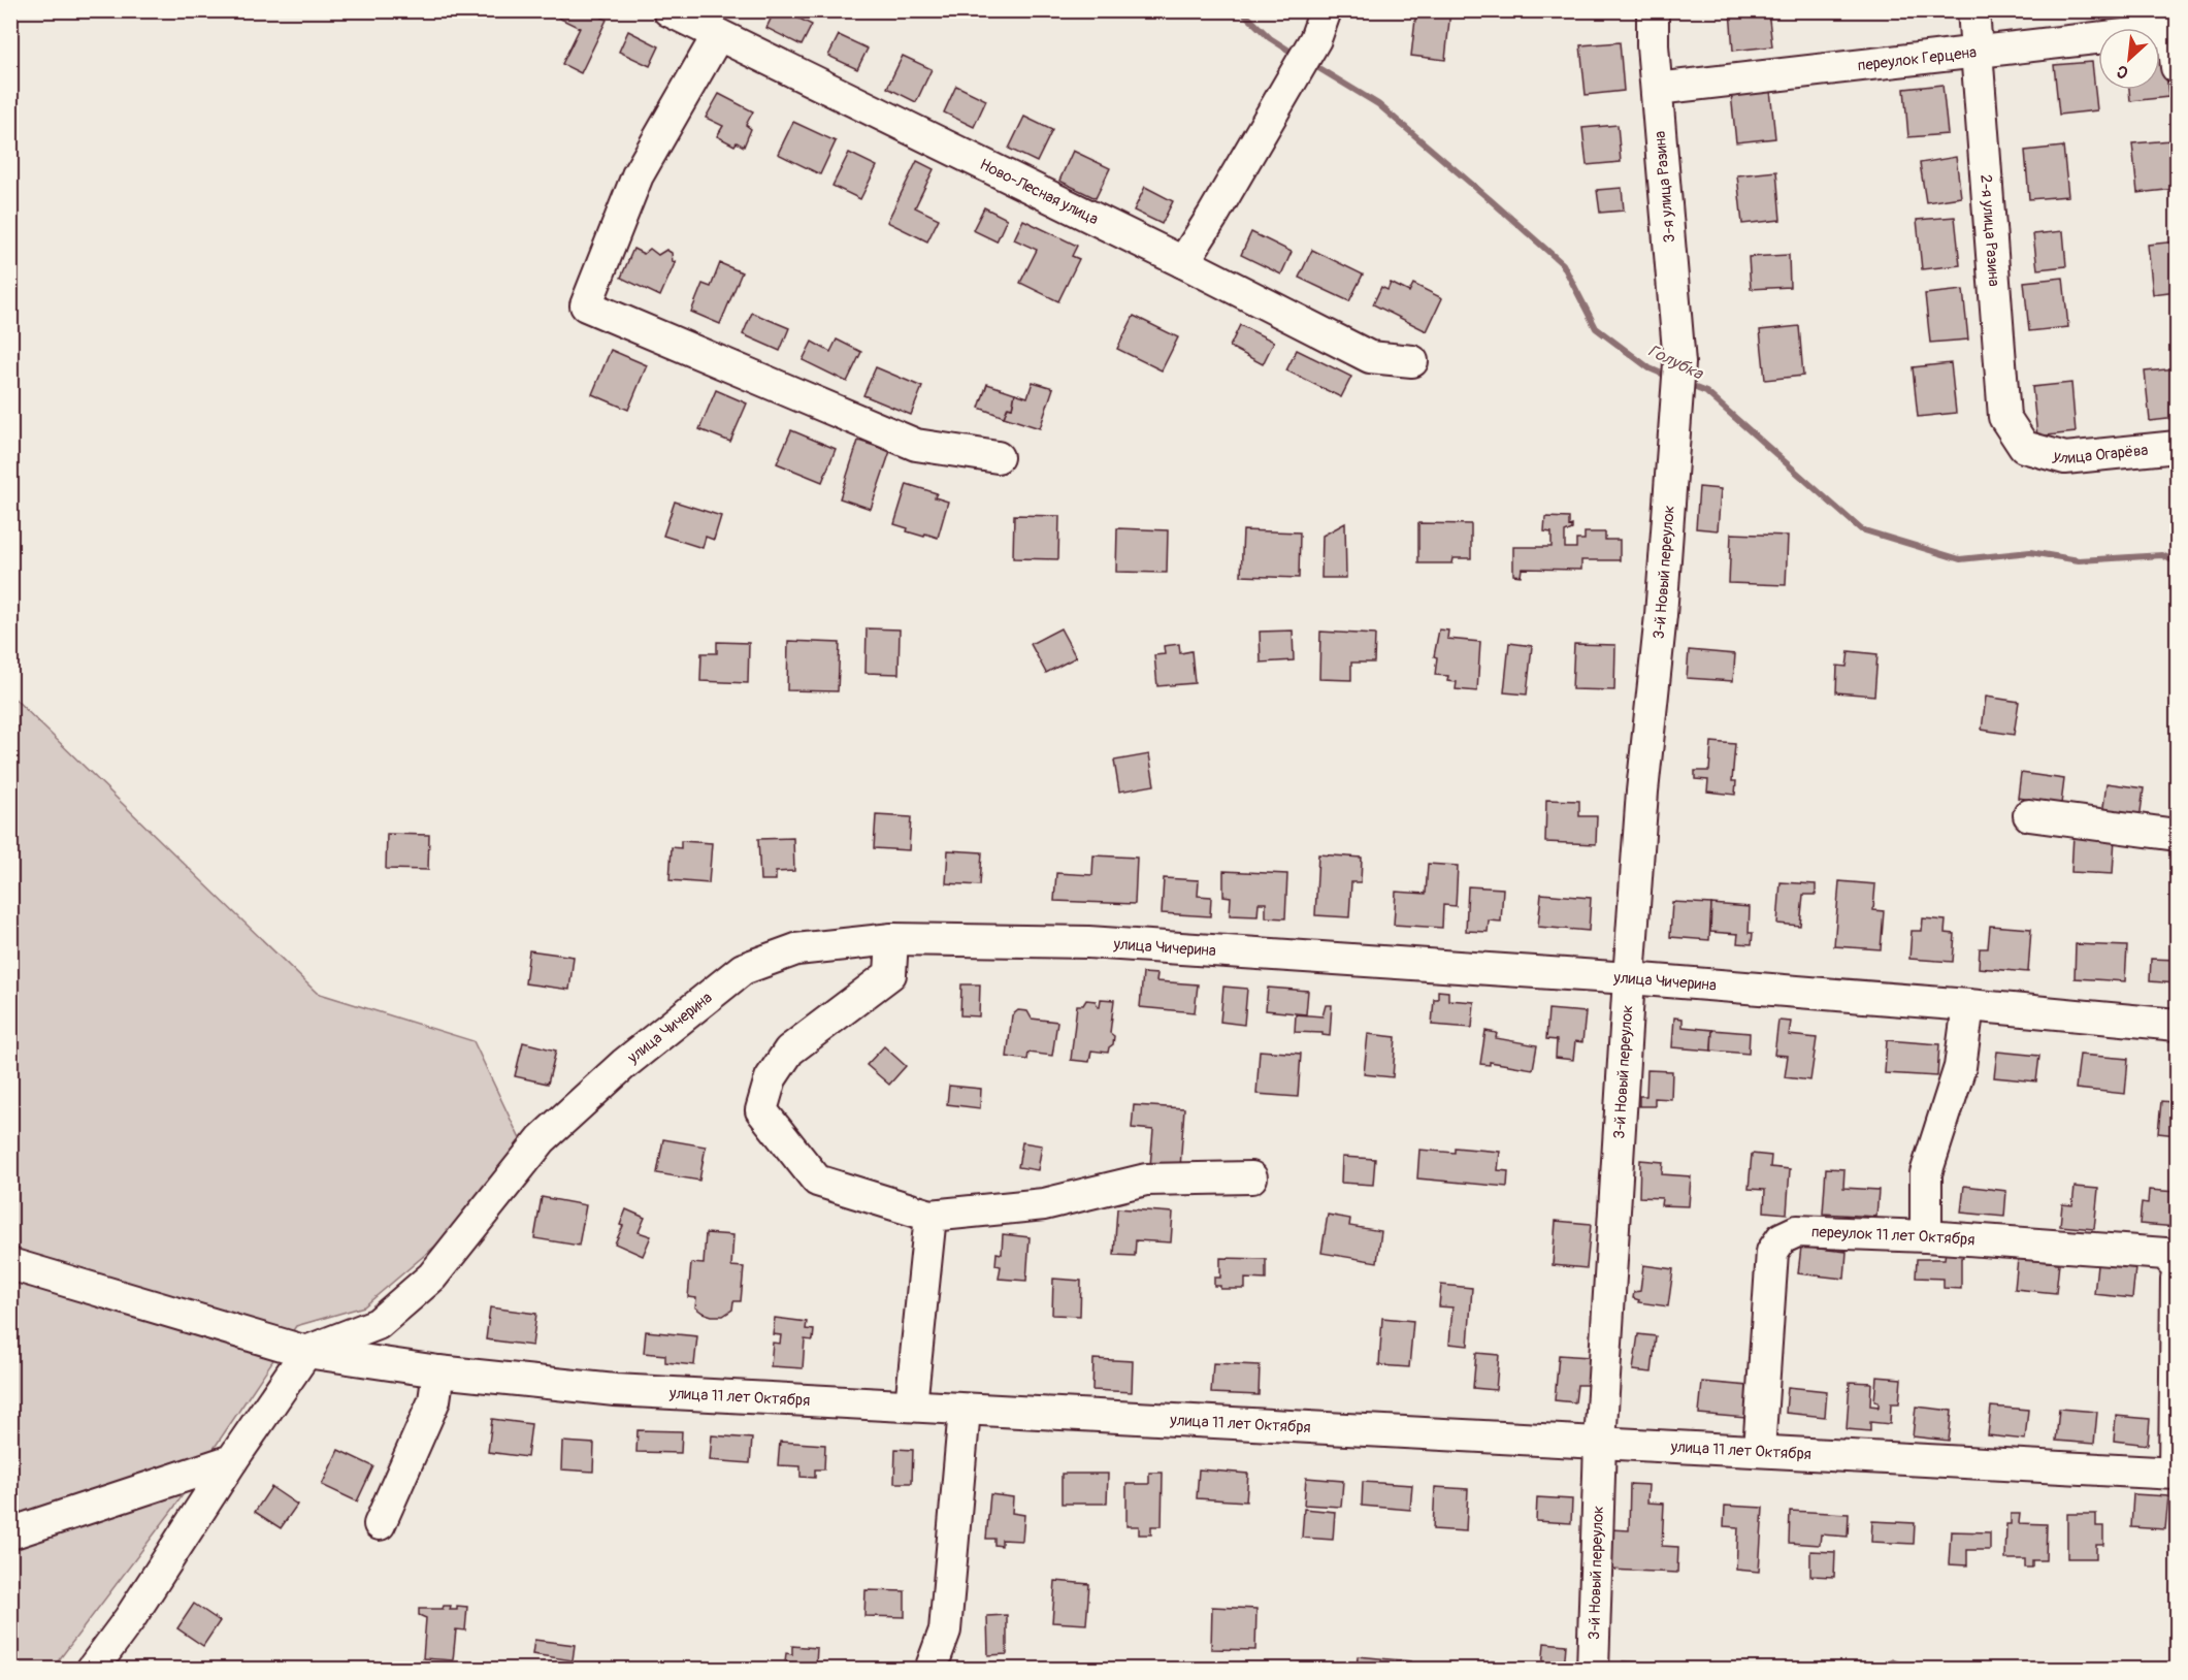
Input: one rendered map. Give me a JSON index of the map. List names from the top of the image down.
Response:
{
  "streets": {
    "street": [
      "переулок Герцена",
      "3-я улица Разина",
      "Ново-Лесная улица",
      "2-я улица Разина",
      "улица Огарёва",
      "3-й Новый переулок",
      "улица Чичерина",
      "переулок 11 лет Октября",
      "улица 11 лет Октября"
    ]
  },
  "crossings": [
    ["переулок Герцена", "3-я улица Разина"],
    ["переулок Герцена", "2-я улица Разина"],
    ["3-я улица Разина", "3-й Новый переулок"],
    ["2-я улица Разина", "улица Огарёва"],
    ["3-й Новый переулок", "улица Чичерина"],
    ["3-й Новый переулок", "улица 11 лет Октября"],
    ["улица Чичерина", "улица 11 лет Октября"],
    ["переулок 11 лет Октября", "улица 11 лет Октября"]
  ],
  "water": ["Голубка"],
  "north": "bottom left"
}
